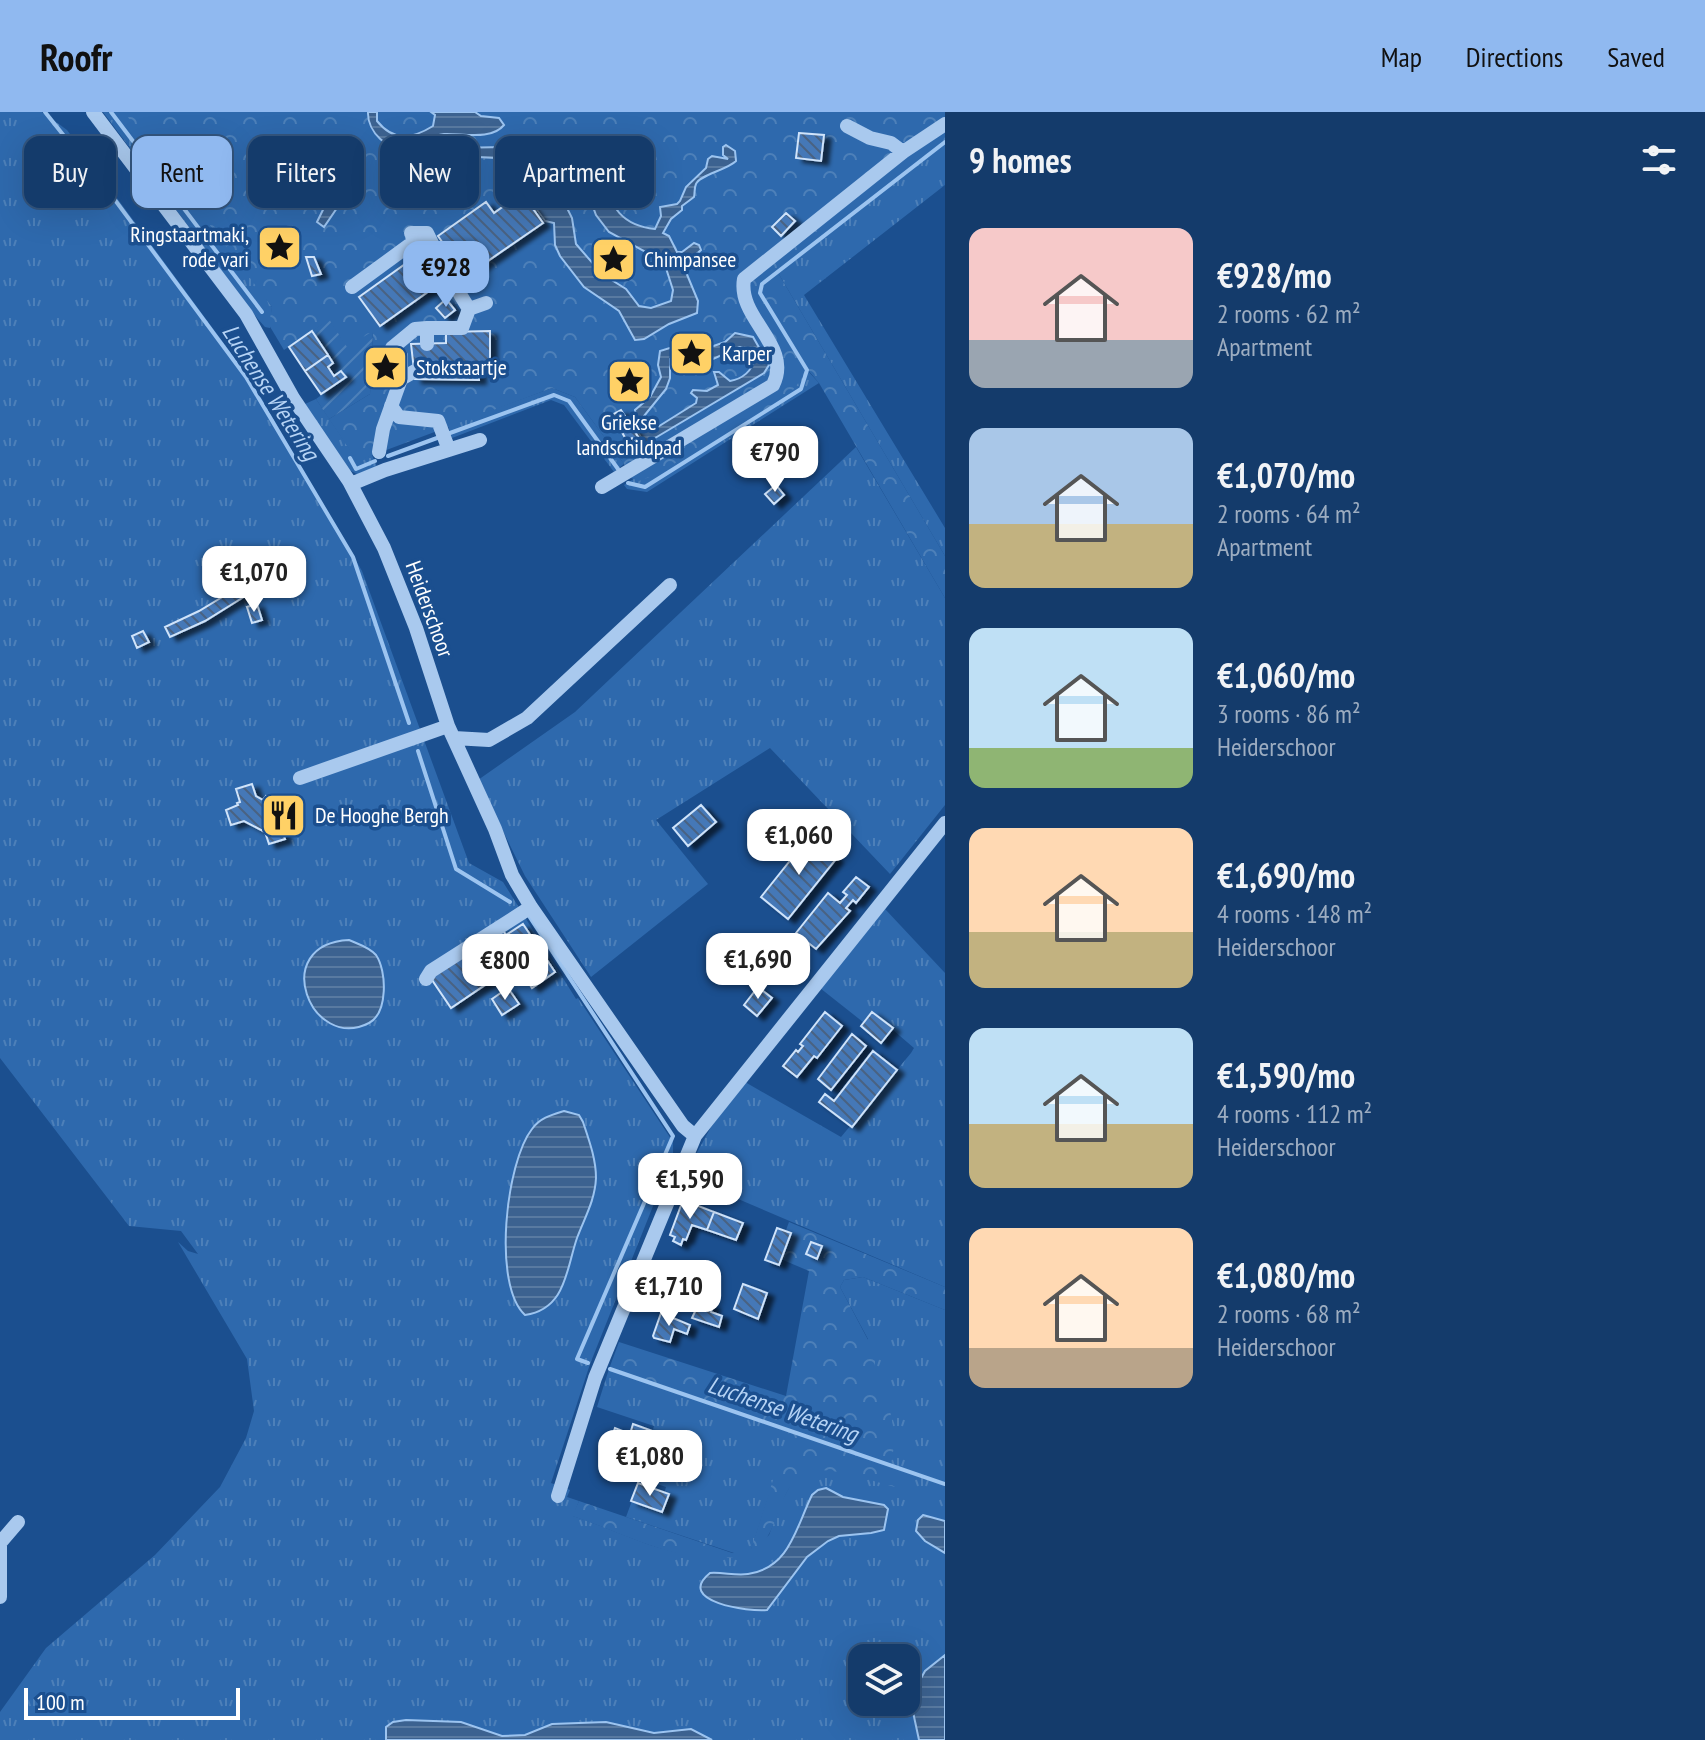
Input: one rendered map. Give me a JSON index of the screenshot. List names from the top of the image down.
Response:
{
  "streets": {
    "street": ["Heiderschoor"]
  },
  "water": ["Luchense Wetering"],
  "places": {
    "place": [
      "Ringstaartmaki, rode vari",
      "Chimpansee",
      "Karper",
      "Stokstaartje",
      "Griekse landschildpad"
    ],
    "restaurant": ["De Hooghe Bergh"]
  },
  "scale_bar": "100 m",
  "page": {
    "header": "Roofr",
    "nav": ["Map", "Directions", "Saved"],
    "heading": "9 homes",
    "chip": [
      "Buy",
      "Rent",
      "Filters",
      "New",
      "Apartment"
    ],
    "list": [
      {
        "name": "€928/mo",
        "note": "2 rooms · 62 m² · Apartment"
      },
      {
        "name": "€1,070/mo",
        "note": "2 rooms · 64 m² · Apartment"
      },
      {
        "name": "€1,060/mo",
        "note": "3 rooms · 86 m² · Heiderschoor"
      },
      {
        "name": "€1,690/mo",
        "note": "4 rooms · 148 m² · Heiderschoor"
      },
      {
        "name": "€1,590/mo",
        "note": "4 rooms · 112 m² · Heiderschoor"
      },
      {
        "name": "€1,080/mo",
        "note": "2 rooms · 68 m² · Heiderschoor"
      }
    ],
    "price": [
      "€928",
      "€790",
      "€1,070",
      "€1,060",
      "€1,690",
      "€800",
      "€1,590",
      "€1,710",
      "€1,080"
    ],
    "scale": "100 m"
  }
}
